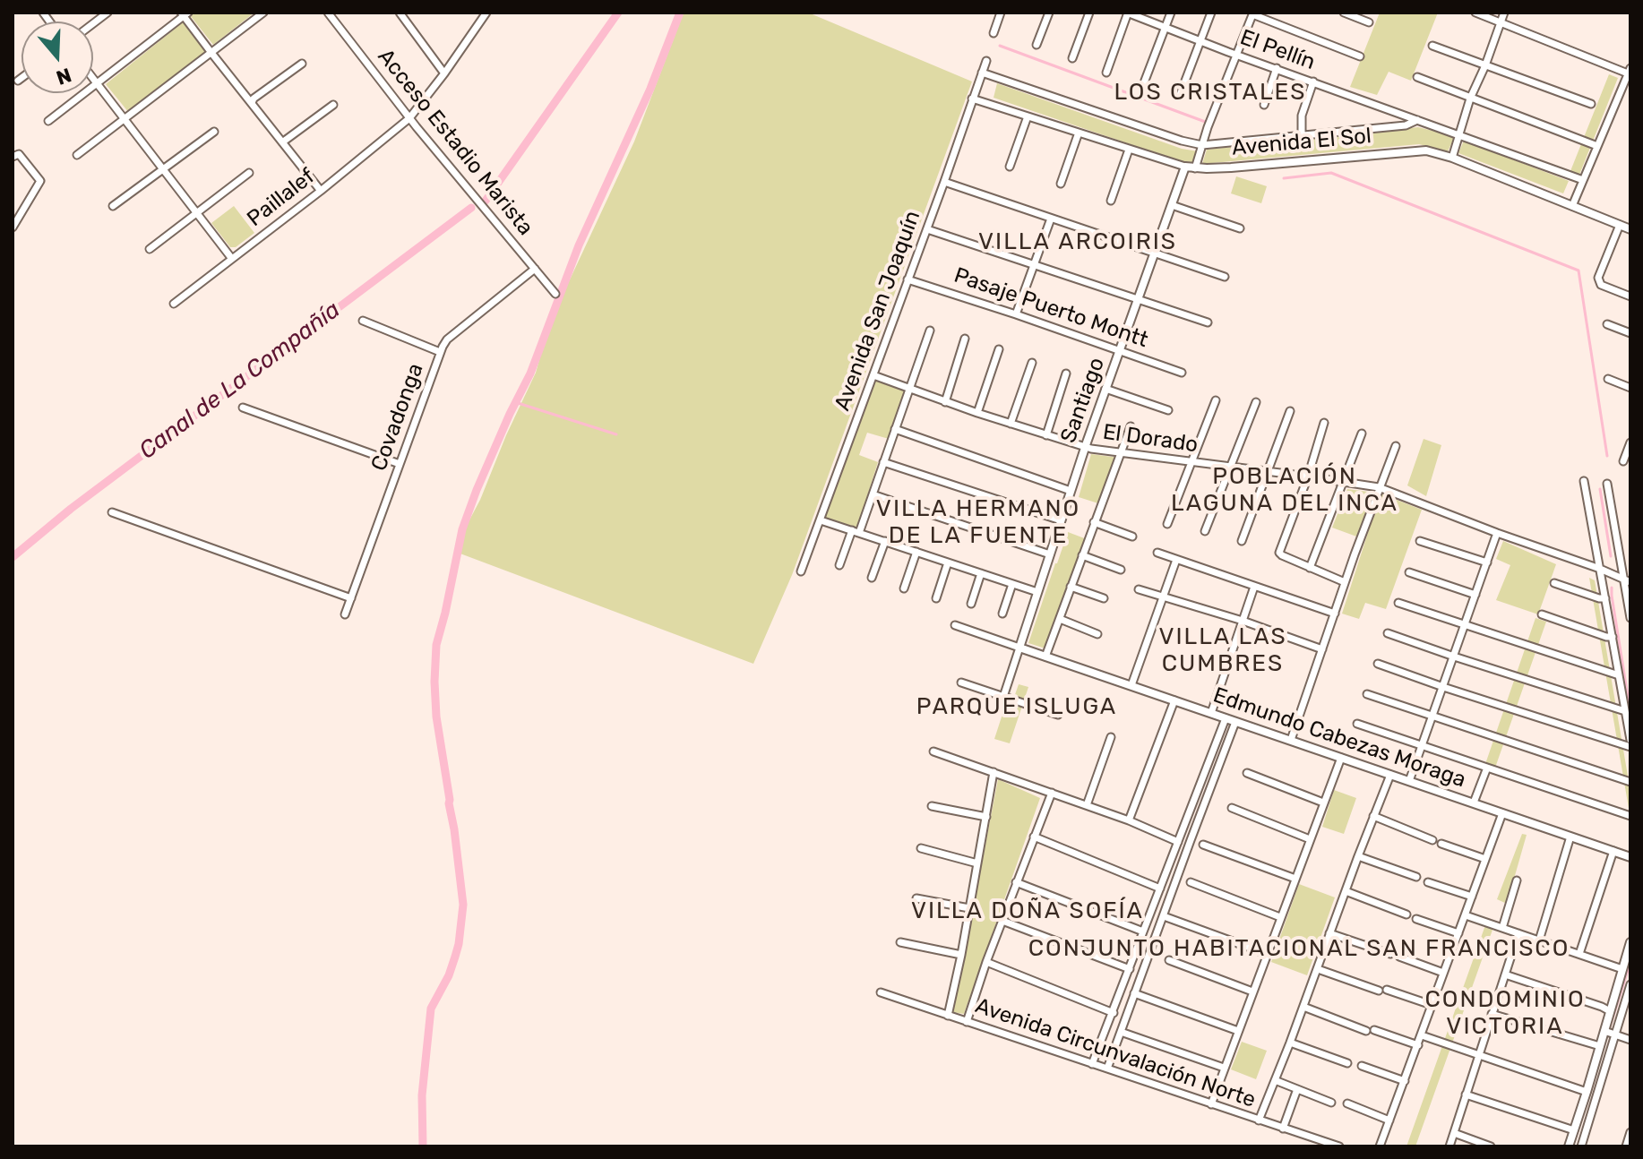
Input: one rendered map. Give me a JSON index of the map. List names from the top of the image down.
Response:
{
  "streets": {
    "street": [
      "El Pellín",
      "Acceso Estadio Marista",
      "Avenida El Sol",
      "Paillalef",
      "Pasaje Puerto Montt",
      "Avenida San Joaquín",
      "Santiago",
      "Covadonga",
      "El Dorado",
      "Edmundo Cabezas Moraga",
      "Avenida Circunvalación Norte"
    ]
  },
  "crossings": [
    ["Acceso Estadio Marista", "Paillalef"],
    ["Acceso Estadio Marista", "Covadonga"],
    ["Avenida El Sol", "Avenida San Joaquín"],
    ["Avenida El Sol", "Santiago"],
    ["Pasaje Puerto Montt", "Avenida San Joaquín"],
    ["Pasaje Puerto Montt", "Santiago"],
    ["Avenida San Joaquín", "El Dorado"],
    ["Santiago", "El Dorado"],
    ["Santiago", "Edmundo Cabezas Moraga"]
  ],
  "districts": [
    "LOS CRISTALES",
    "VILLA ARCOIRIS",
    "POBLACIÓN LAGUNA DEL INCA",
    "VILLA HERMANO DE LA FUENTE",
    "VILLA LAS CUMBRES",
    "PARQUE ISLUGA",
    "VILLA DOÑA SOFÍA",
    "CONJUNTO HABITACIONAL SAN FRANCISCO",
    "CONDOMINIO VICTORIA"
  ],
  "water": ["Canal de La Compañía"],
  "north": "bottom"
}
